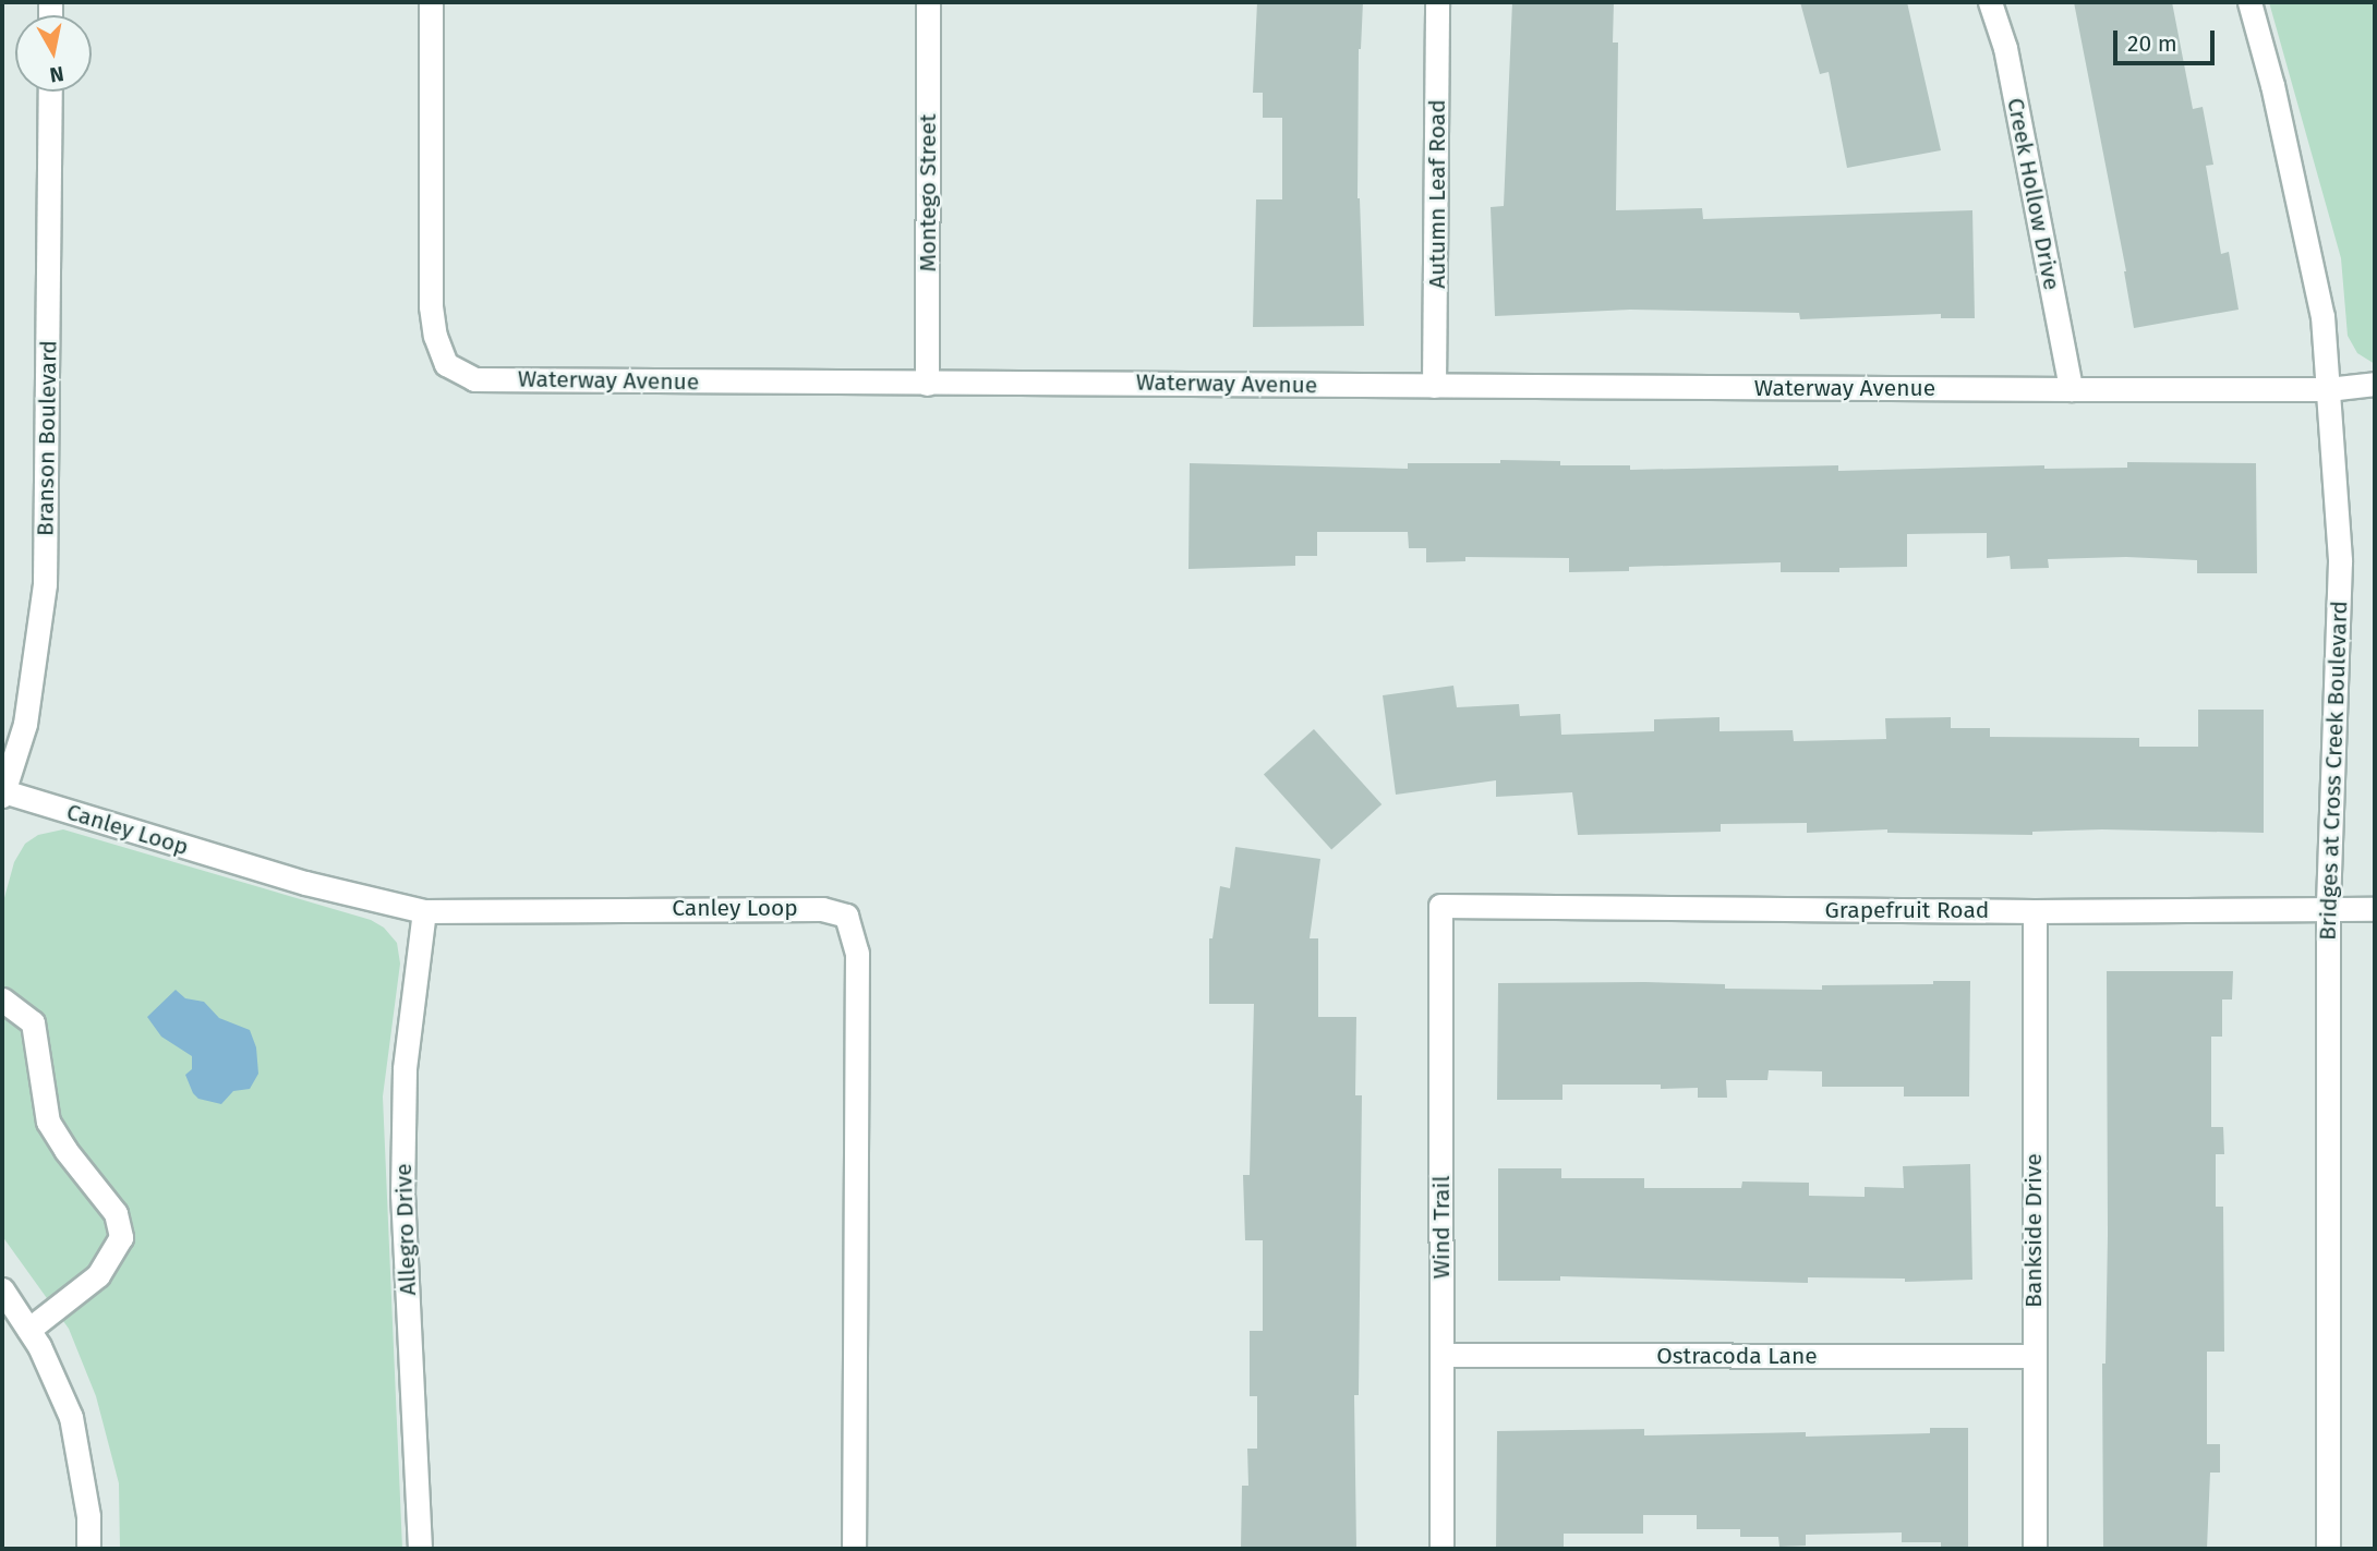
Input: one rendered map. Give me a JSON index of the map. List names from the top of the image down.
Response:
{
  "streets": {
    "street": [
      "Montego Street",
      "Autumn Leaf Road",
      "Creek Hollow Drive",
      "Waterway Avenue",
      "Branson Boulevard",
      "Bridges at Cross Creek Boulevard",
      "Canley Loop",
      "Grapefruit Road",
      "Wind Trail",
      "Allegro Drive",
      "Bankside Drive",
      "Ostracoda Lane"
    ]
  },
  "crossings": [
    ["Montego Street", "Waterway Avenue"],
    ["Autumn Leaf Road", "Waterway Avenue"],
    ["Creek Hollow Drive", "Waterway Avenue"],
    ["Waterway Avenue", "Bridges at Cross Creek Boulevard"],
    ["Branson Boulevard", "Canley Loop"],
    ["Bridges at Cross Creek Boulevard", "Grapefruit Road"],
    ["Canley Loop", "Allegro Drive"],
    ["Grapefruit Road", "Wind Trail"],
    ["Grapefruit Road", "Bankside Drive"],
    ["Wind Trail", "Ostracoda Lane"],
    ["Bankside Drive", "Ostracoda Lane"]
  ],
  "scale_bar": "20 m",
  "north": "bottom"
}
